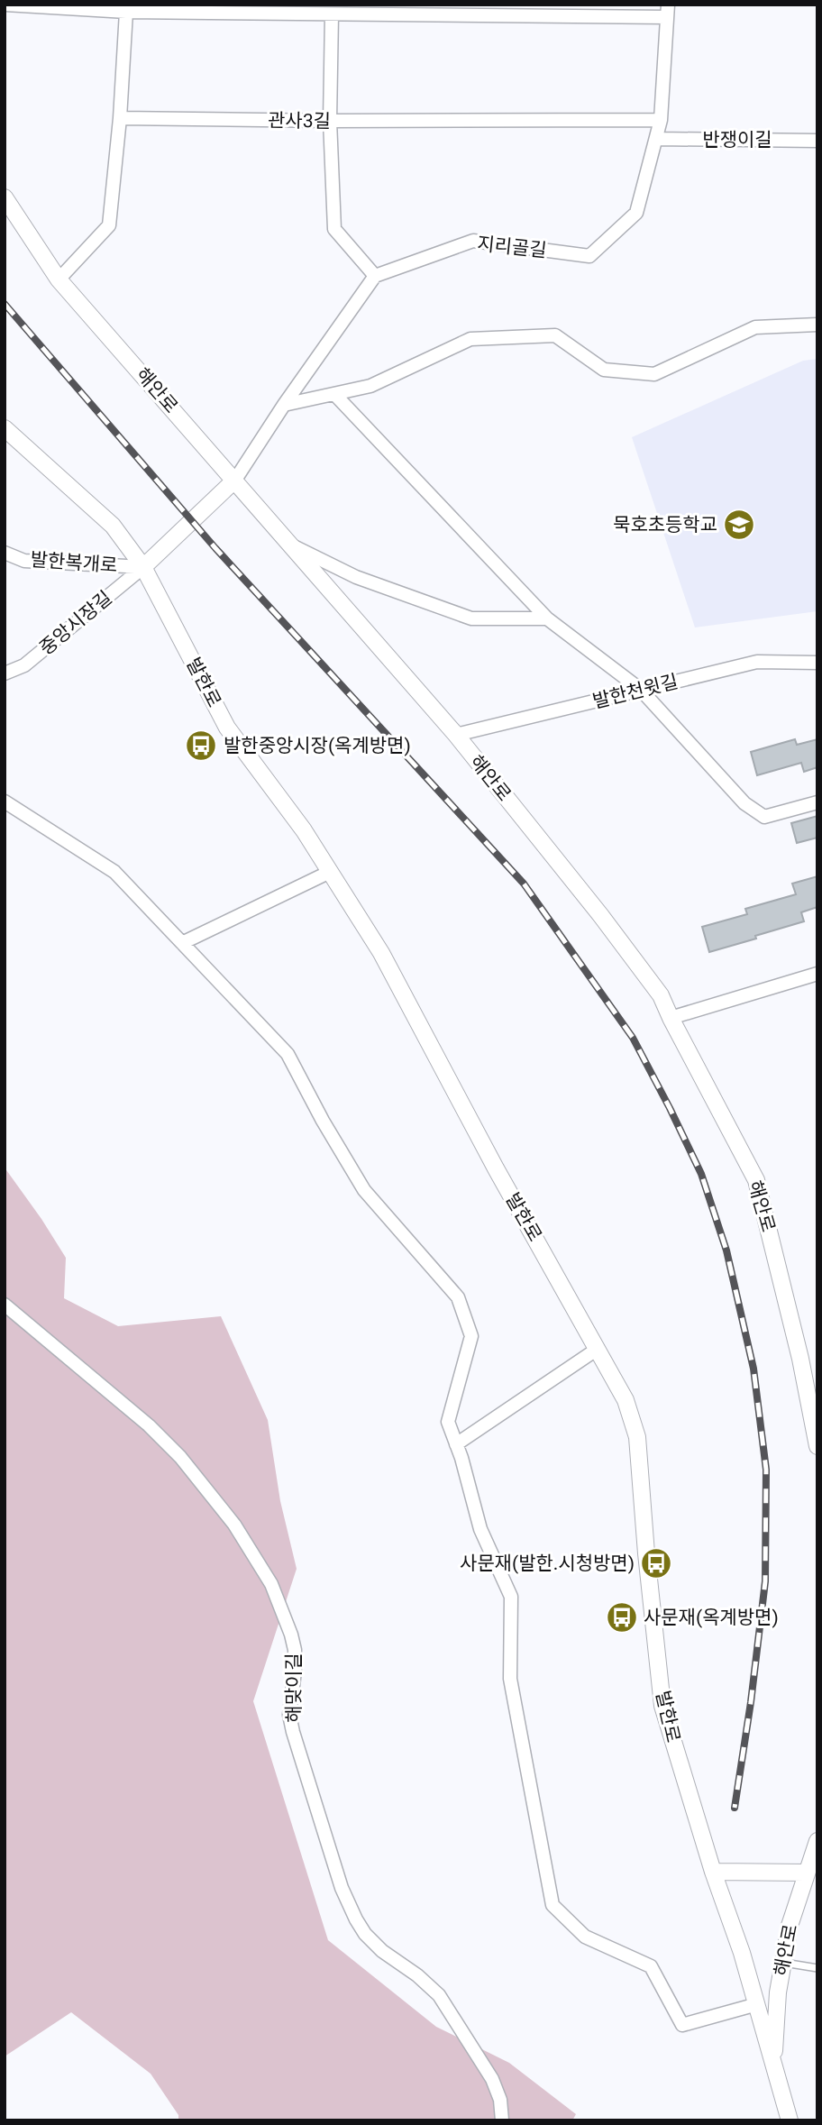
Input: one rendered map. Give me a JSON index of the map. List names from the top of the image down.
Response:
{
  "streets": {
    "street": [
      "관사3길",
      "반쟁이길",
      "지리골길",
      "해안로",
      "발한복개로",
      "중앙시장길",
      "발한로",
      "발한천윗길",
      "해맞이길"
    ]
  },
  "crossings": [
    ["관사3길", "지리골길"],
    ["반쟁이길", "지리골길"],
    ["해안로", "발한로"],
    ["해안로", "발한천윗길"],
    ["발한복개로", "중앙시장길"],
    ["발한복개로", "발한로"],
    ["중앙시장길", "발한로"]
  ],
  "places": {
    "school or university": ["묵호초등학교"],
    "bus stop": ["발한중앙시장(옥계방면)", "사문재(발한.시청방면)", "사문재(옥계방면)"]
  }
}
